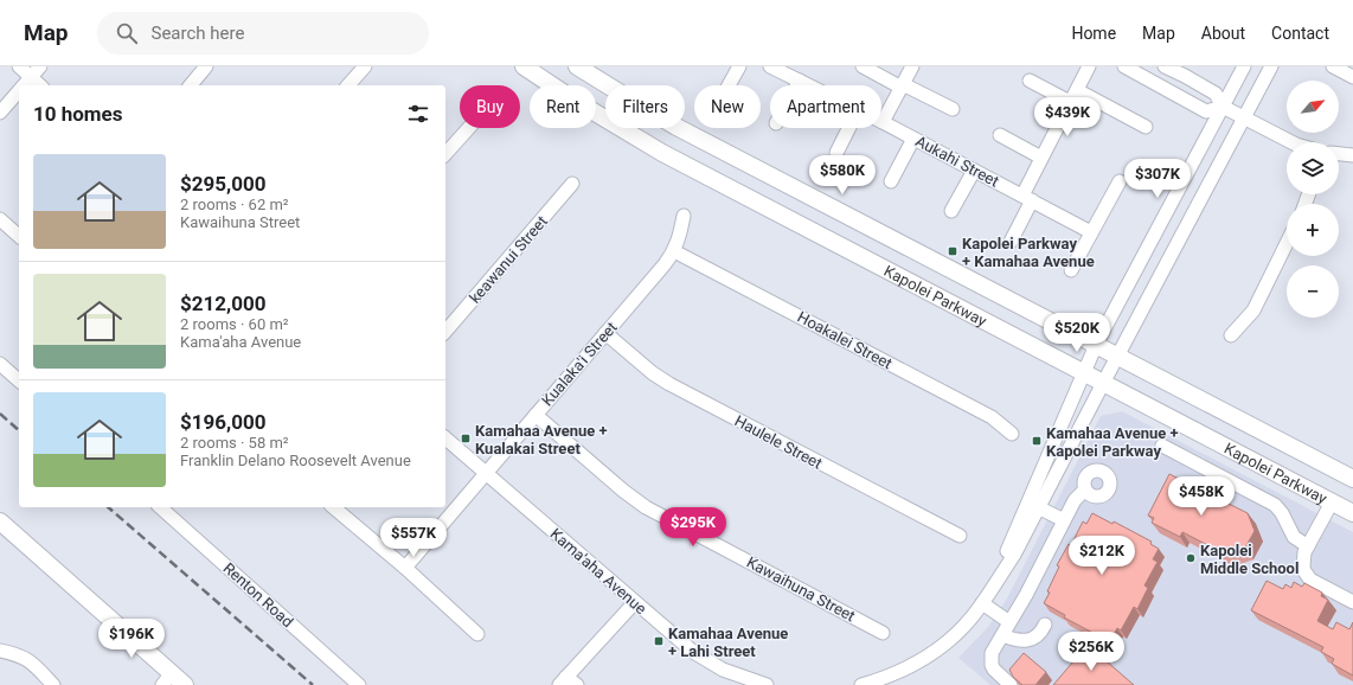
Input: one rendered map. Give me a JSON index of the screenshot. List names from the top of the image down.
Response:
{
  "streets": {
    "main road": ["Kapolei Parkway"],
    "street": [
      "Aukahi Street",
      "keawanui Street",
      "Hoakalei Street",
      "Kualaka'i Street",
      "Haulele Street",
      "Kama'aha Avenue",
      "Kawaihuna Street",
      "Renton Road"
    ]
  },
  "crossings": [
    ["Hoakalei Street", "Kualaka'i Street"],
    ["Kualaka'i Street", "Haulele Street"],
    ["Kualaka'i Street", "Kama'aha Avenue"],
    ["Kualaka'i Street", "Kawaihuna Street"]
  ],
  "places": {
    "transit": [
      "Kapolei Parkway + Kamahaa Avenue",
      "Kamahaa Avenue + Kualakai Street",
      "Kamahaa Avenue + Kapolei Parkway",
      "Kamahaa Avenue + Lahi Street"
    ],
    "other": ["Kapolei Middle School"]
  },
  "north": "top right",
  "page": {
    "header": "Map",
    "search": "Search here",
    "nav": [
      "Home",
      "Map",
      "About",
      "Contact"
    ],
    "map_buttons": ["+", "−"],
    "chip": [
      "Buy",
      "Rent",
      "Filters",
      "New",
      "Apartment"
    ],
    "heading": "10 homes",
    "price": [
      "$439K",
      "$580K",
      "$307K",
      "$520K",
      "$458K",
      "$295K",
      "$557K",
      "$212K",
      "$196K",
      "$256K"
    ],
    "list": [
      {
        "name": "$295,000",
        "note": "2 rooms · 62 m² · Kawaihuna Street"
      },
      {
        "name": "$212,000",
        "note": "2 rooms · 60 m² · Kama'aha Avenue"
      },
      {
        "name": "$196,000",
        "note": "2 rooms · 58 m² · Franklin Delano Roosevelt Avenue"
      }
    ]
  }
}
